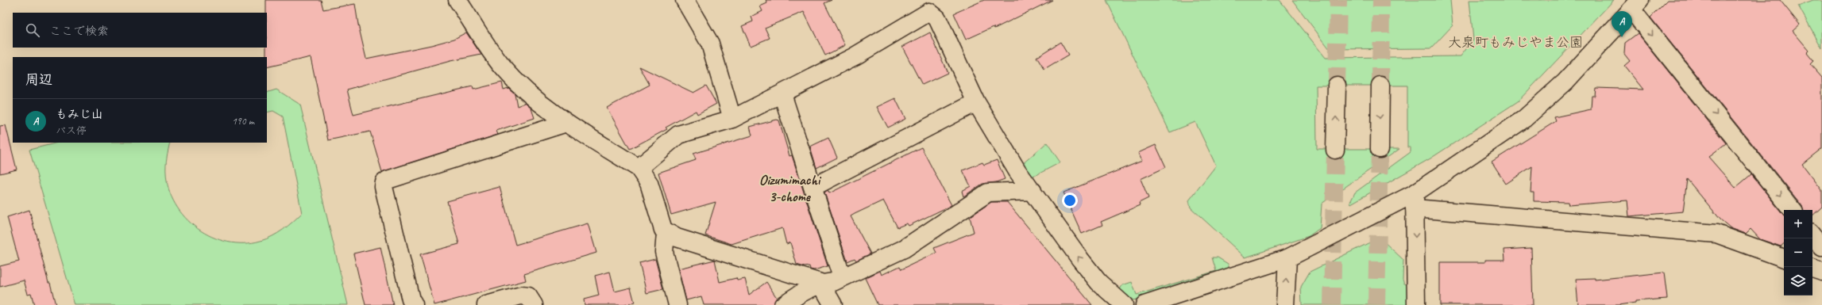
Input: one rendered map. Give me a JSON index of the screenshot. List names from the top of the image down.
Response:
{
  "districts": ["Oizumimachi 3-chome"],
  "parks": ["大泉町もみじやま公園"],
  "page": {
    "pins": "A",
    "search": "ここで検索",
    "heading": "周辺",
    "list": [
      {
        "mark": "A",
        "name": "もみじ山",
        "note": "バス停",
        "value": "190 m"
      }
    ],
    "map_buttons": ["+", "−"]
  }
}
